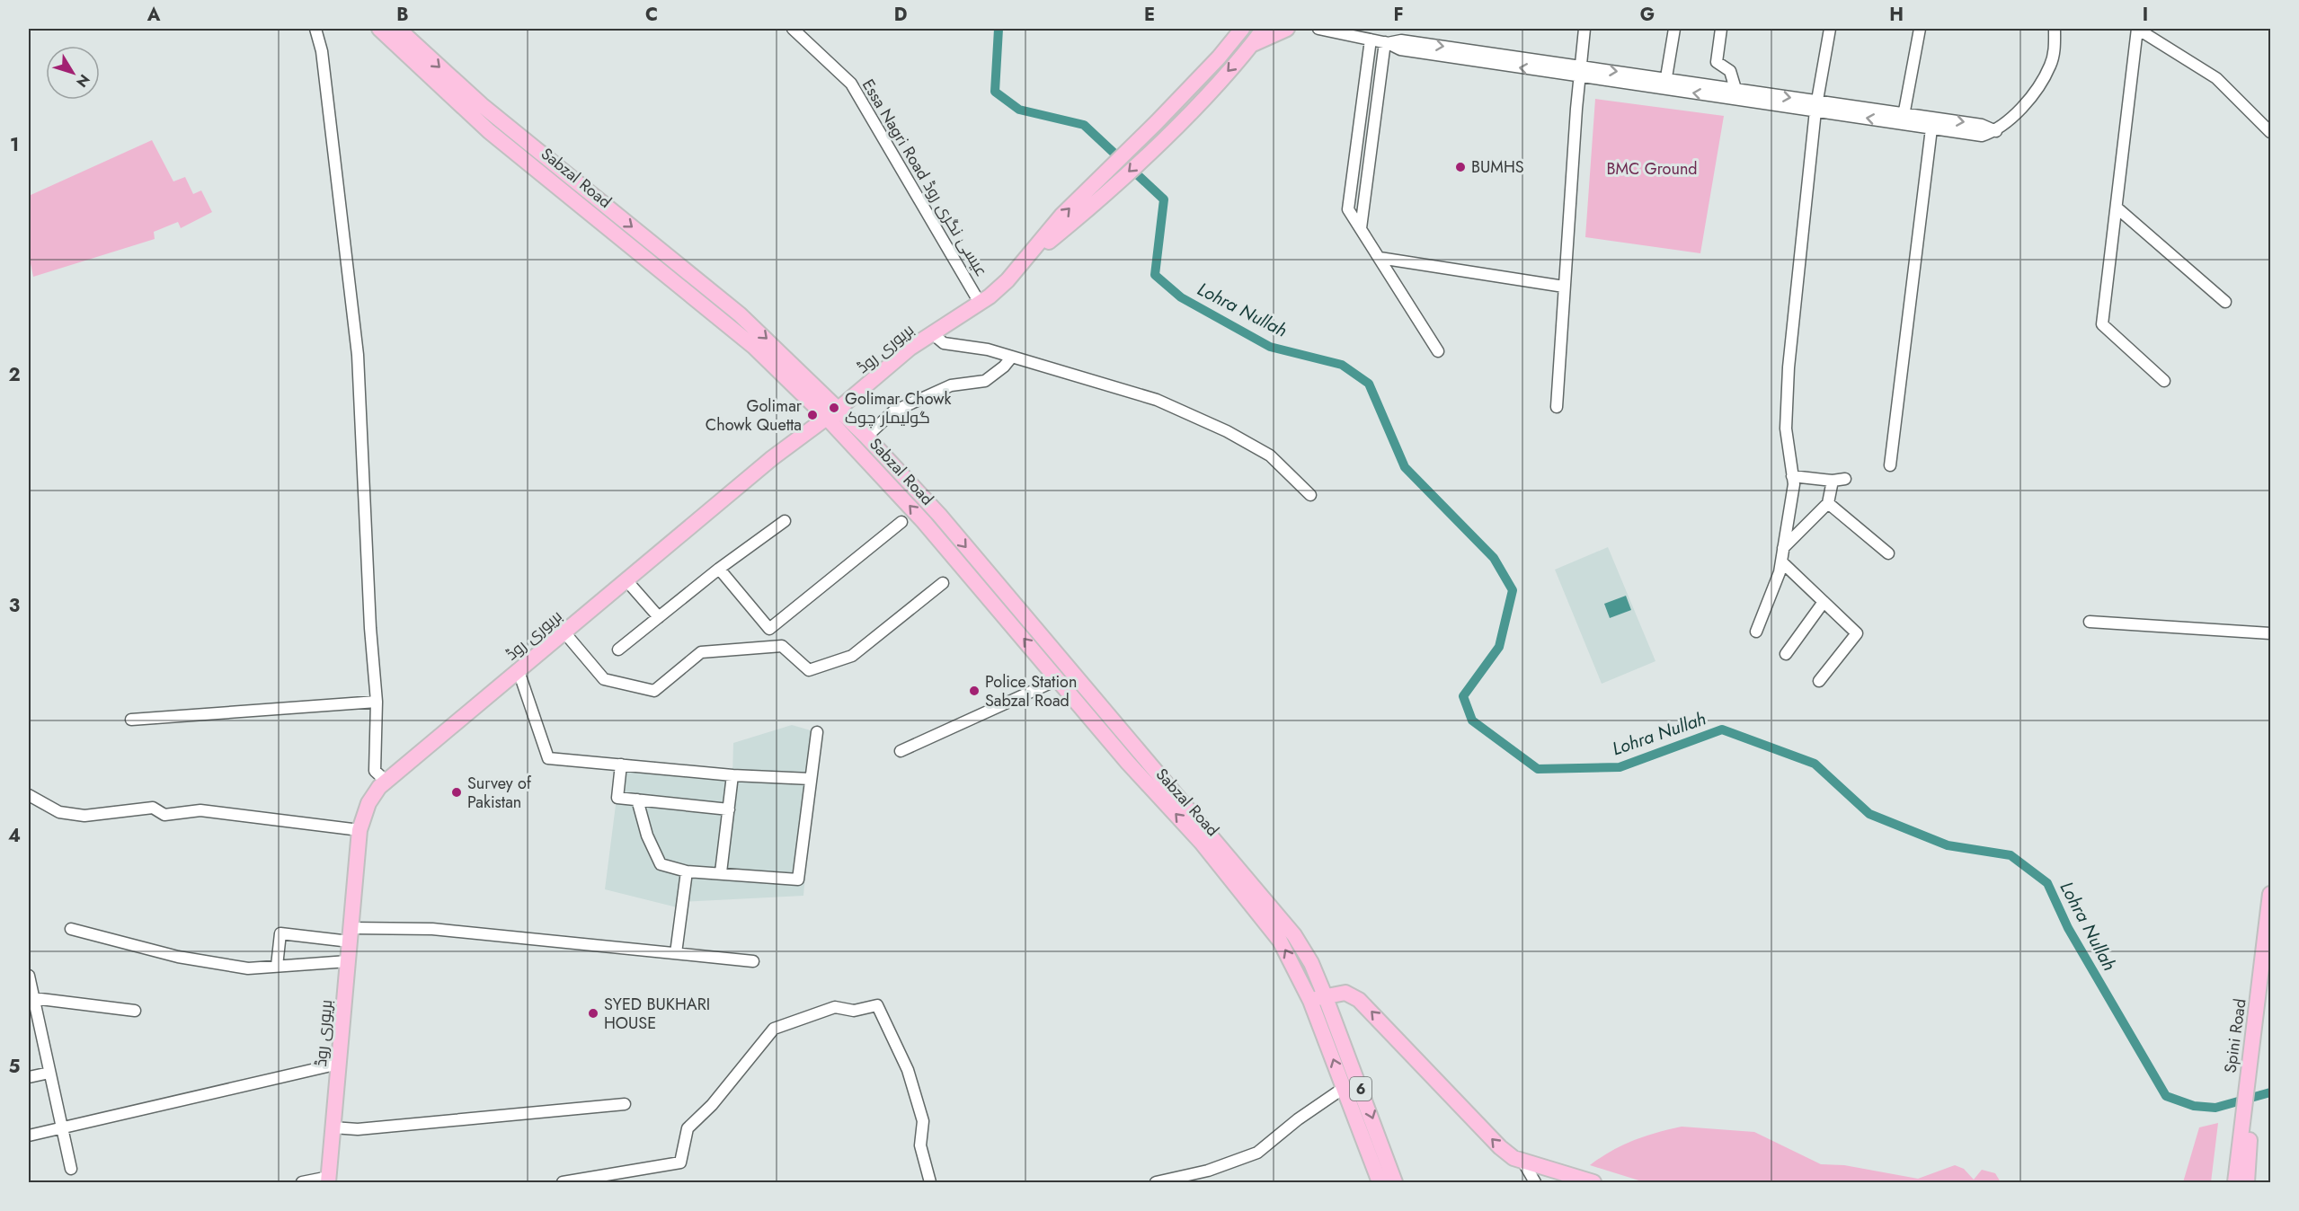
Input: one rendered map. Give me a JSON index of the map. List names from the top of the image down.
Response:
{
  "streets": {
    "main road": [
      "Sabzal Road",
      "بریوری روڈ",
      "Spini Road",
      "6"
    ],
    "street": ["Essa Nagri Road عیسیٰ نگری روڈ"]
  },
  "crossings": [
    ["Sabzal Road", "بریوری روڈ"],
    ["Sabzal Road", "6"],
    ["Essa Nagri Road عیسیٰ نگری روڈ", "بریوری روڈ"]
  ],
  "water": ["Lohra Nullah"],
  "parks": ["BMC Ground"],
  "places": [
    "BUMHS",
    "Golimar Chowk گولیمار چوک",
    "Golimar Chowk Quetta",
    "Police Station Sabzal Road",
    "Survey of Pakistan",
    "SYED BUKHARI HOUSE"
  ],
  "north": "bottom right",
  "grid": {
    "columns": [
      "A",
      "B",
      "C",
      "D",
      "E",
      "F",
      "G",
      "H",
      "I"
    ],
    "rows": [
      "1",
      "2",
      "3",
      "4",
      "5"
    ]
  }
}
